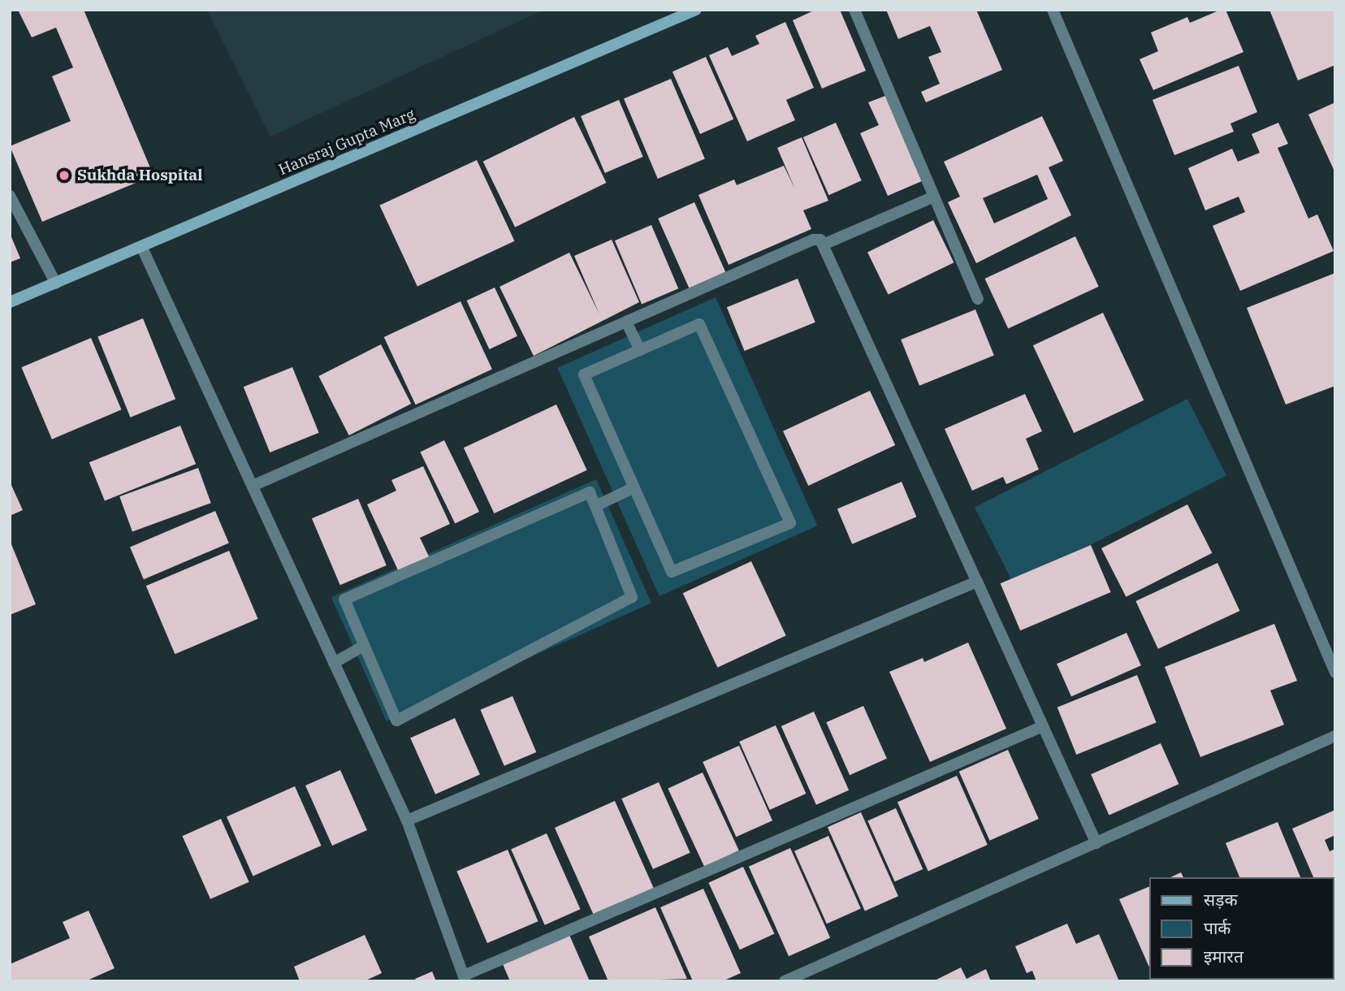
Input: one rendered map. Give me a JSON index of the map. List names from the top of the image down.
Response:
{
  "streets": {
    "street": ["Hansraj Gupta Marg"]
  },
  "places": ["Sukhda Hospital"],
  "legend": ["सड़क", "पार्क", "इमारत"]
}
